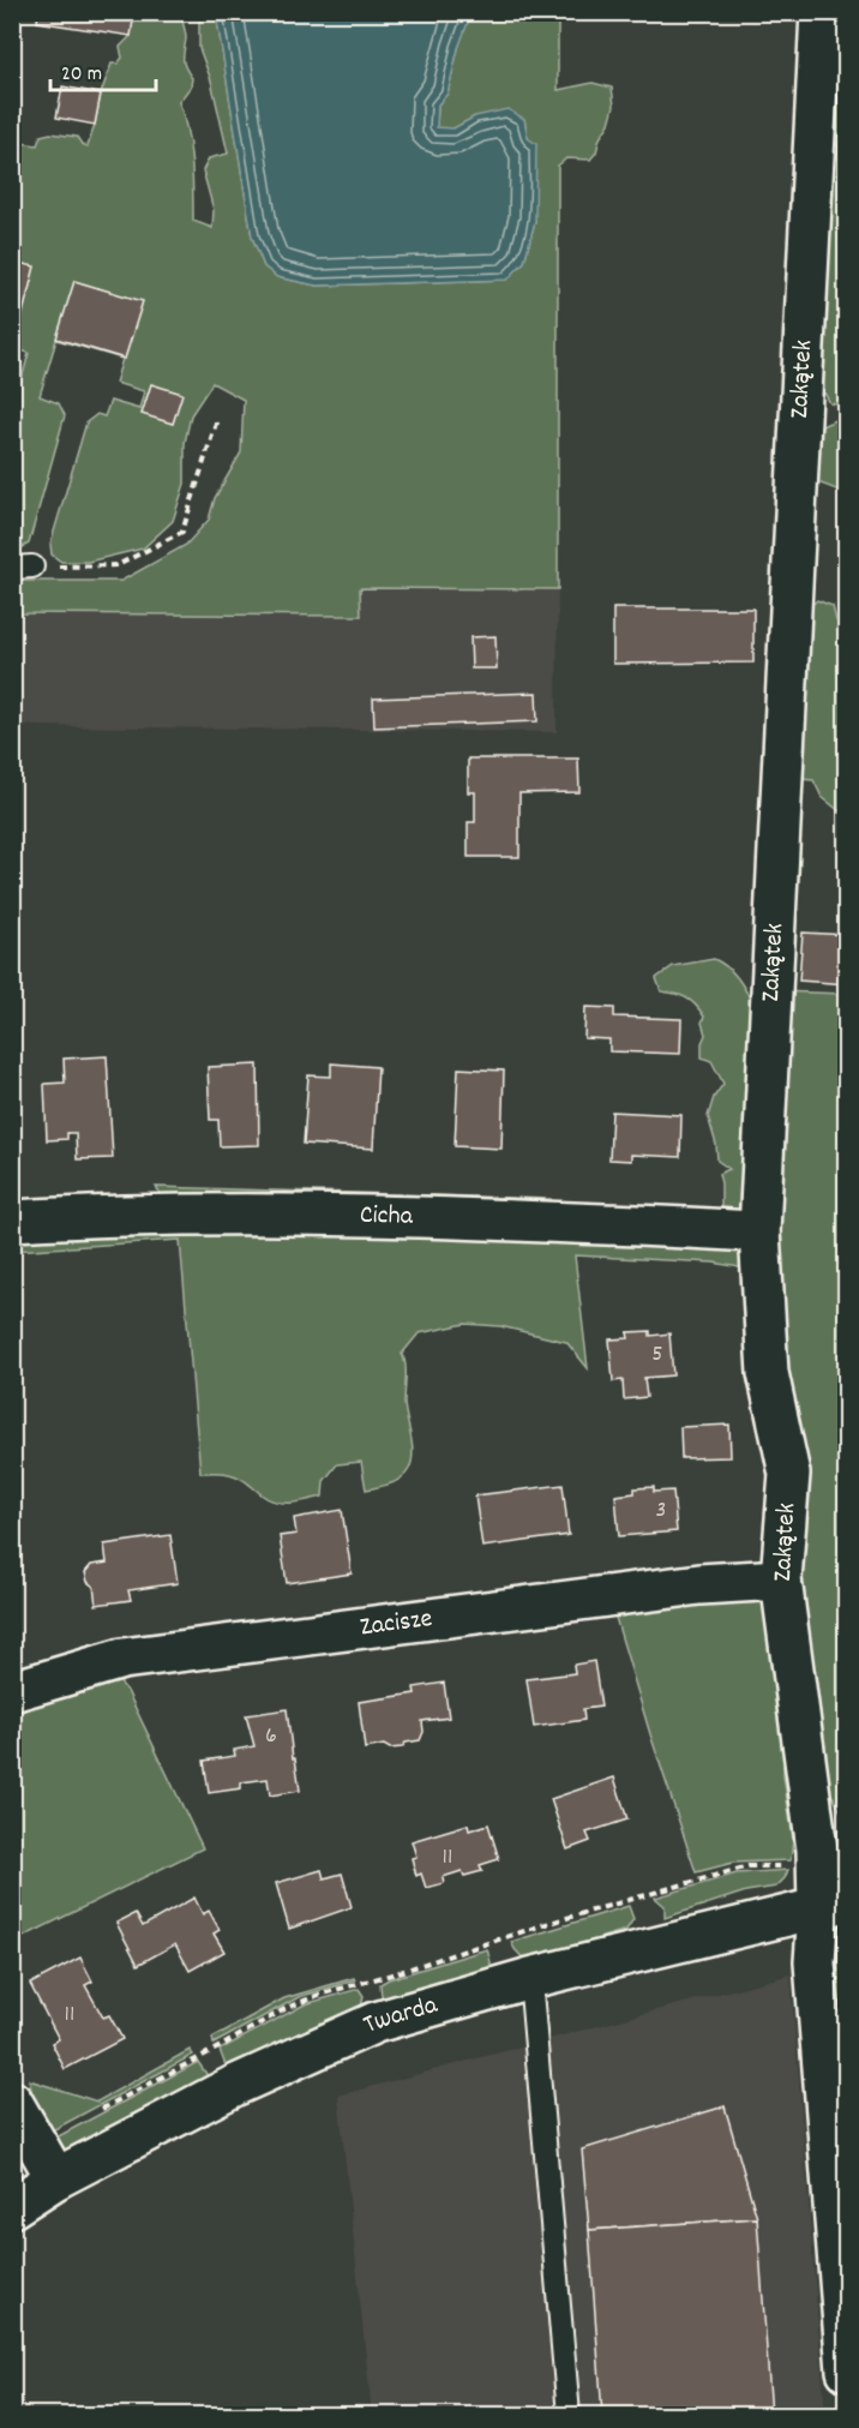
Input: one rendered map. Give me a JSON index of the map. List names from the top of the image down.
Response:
{
  "streets": {
    "street": [
      "Zakątek",
      "Cicha",
      "Zacisze",
      "Twarda"
    ]
  },
  "crossings": [
    ["Zakątek", "Cicha"],
    ["Zakątek", "Zacisze"],
    ["Zakątek", "Twarda"]
  ],
  "house_numbers": [
    "5",
    "3",
    "6",
    "11",
    "11"
  ],
  "scale_bar": "20 m"
}
